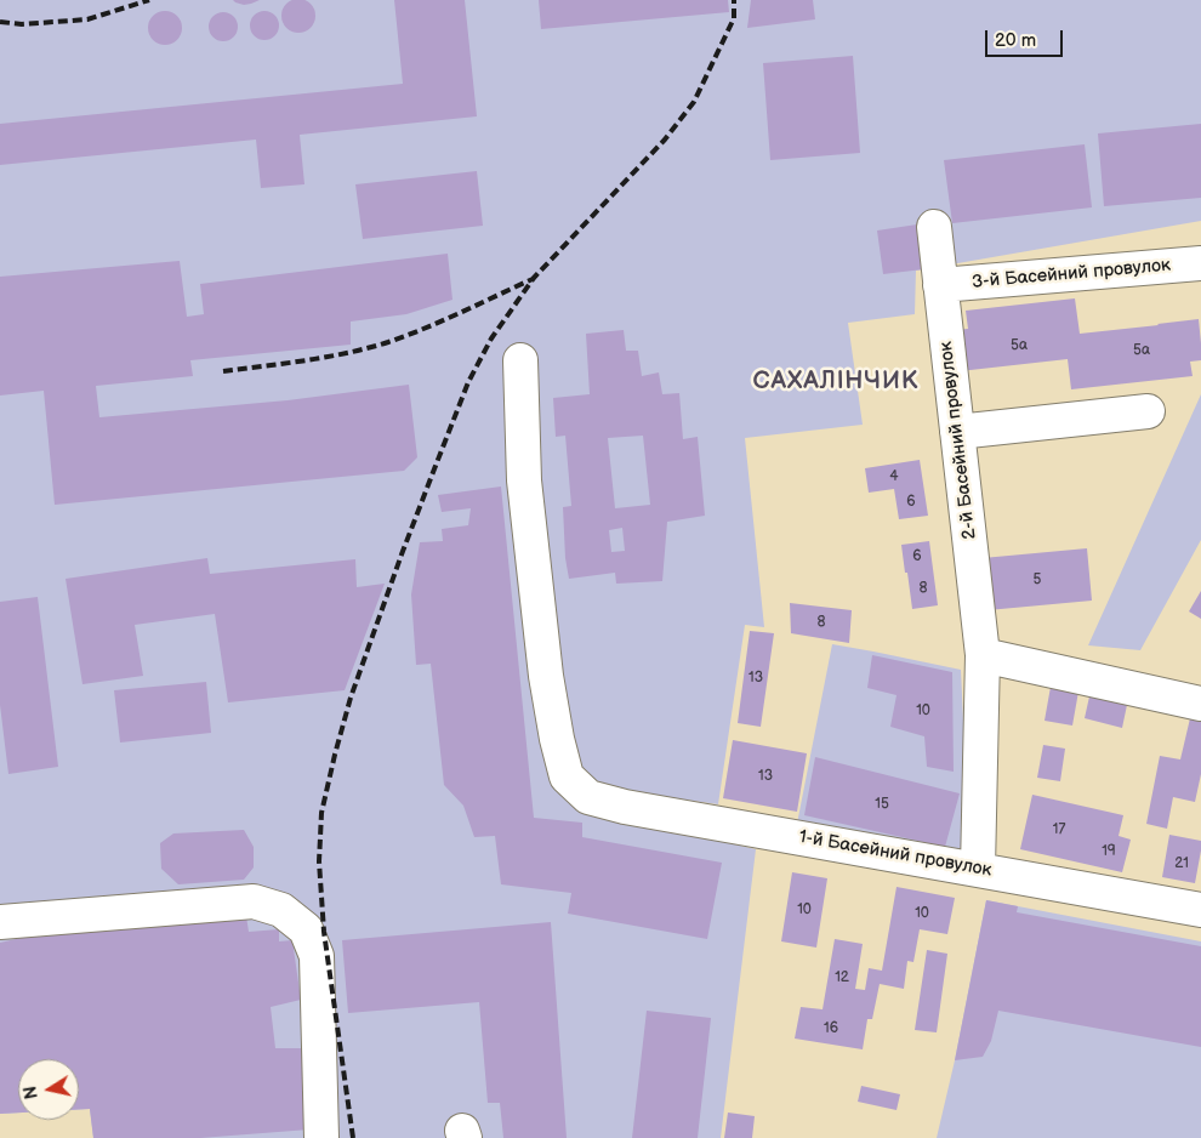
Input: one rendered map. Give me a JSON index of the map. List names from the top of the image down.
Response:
{
  "streets": {
    "street": ["3-й Басейний провулок", "2-й Басейний провулок", "1-й Басейний провулок"]
  },
  "crossings": [
    ["3-й Басейний провулок", "2-й Басейний провулок"],
    ["2-й Басейний провулок", "1-й Басейний провулок"]
  ],
  "districts": ["САХАЛІНЧИК"],
  "house_numbers": [
    "5а",
    "5а",
    "4",
    "6",
    "6",
    "5",
    "8",
    "8",
    "13",
    "10",
    "13",
    "15",
    "17",
    "19",
    "21",
    "10",
    "10",
    "12",
    "16"
  ],
  "scale_bar": "20 m",
  "north": "left"
}
